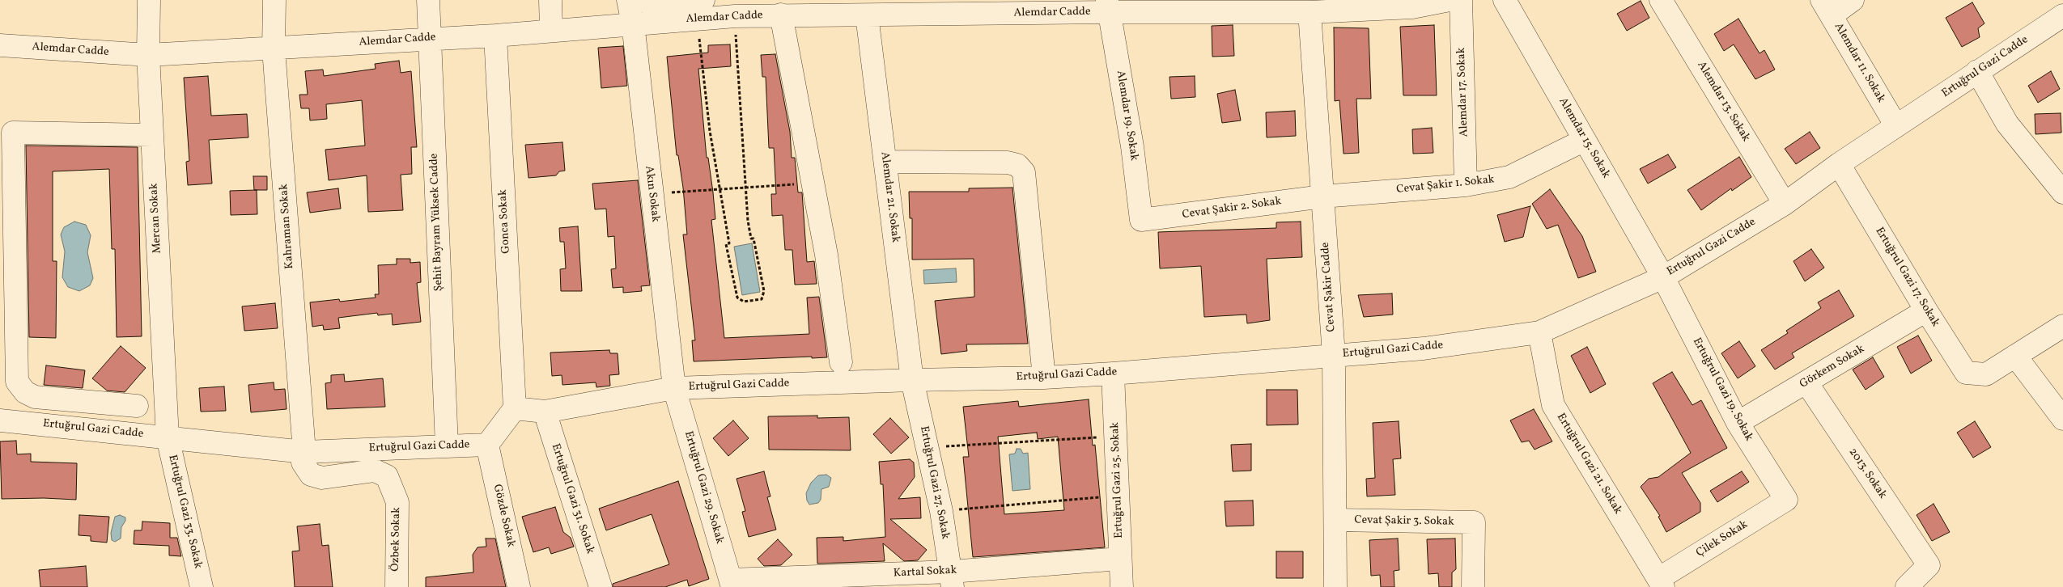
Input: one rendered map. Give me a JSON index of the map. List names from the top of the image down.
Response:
{
  "streets": {
    "street": [
      "Alemdar Cadde",
      "Alemdar 11. Sokak",
      "Ertuğrul Gazi Cadde",
      "Alemdar 17. Sokak",
      "Alemdar 13. Sokak",
      "Alemdar 19. Sokak",
      "Alemdar 15. Sokak",
      "Cevat Şakir 1. Sokak",
      "Akın Sokak",
      "Alemdar 21. Sokak",
      "Cevat Şakir 2. Sokak",
      "Mercan Sokak",
      "Gonca Sokak",
      "Şehit Bayram Yüksek Cadde",
      "Kahraman Sokak",
      "Ertuğrul Gazi 17. Sokak",
      "Cevat Şakir Cadde",
      "Görkem Sokak",
      "Ertuğrul Gazi 19. Sokak",
      "Ertuğrul Gazi 21. Sokak",
      "2013. Sokak",
      "Ertuğrul Gazi 25. Sokak",
      "Ertuğrul Gazi 27. Sokak",
      "Ertuğrul Gazi 29. Sokak",
      "Ertuğrul Gazi 31. Sokak",
      "Ertuğrul Gazi 33. Sokak",
      "Gözde Sokak",
      "Cevat Şakir 3. Sokak",
      "Özbek Sokak",
      "Çilek Sokak",
      "Kartal Sokak"
    ]
  },
  "crossings": [
    ["Alemdar Cadde", "Alemdar 19. Sokak"],
    ["Alemdar Cadde", "Akın Sokak"],
    ["Alemdar Cadde", "Alemdar 21. Sokak"],
    ["Alemdar Cadde", "Mercan Sokak"],
    ["Alemdar Cadde", "Gonca Sokak"],
    ["Alemdar Cadde", "Şehit Bayram Yüksek Cadde"],
    ["Alemdar Cadde", "Kahraman Sokak"],
    ["Alemdar Cadde", "Cevat Şakir Cadde"],
    ["Alemdar 11. Sokak", "Ertuğrul Gazi Cadde"],
    ["Ertuğrul Gazi Cadde", "Alemdar 13. Sokak"],
    ["Ertuğrul Gazi Cadde", "Alemdar 15. Sokak"],
    ["Ertuğrul Gazi Cadde", "Akın Sokak"],
    ["Ertuğrul Gazi Cadde", "Alemdar 21. Sokak"],
    ["Ertuğrul Gazi Cadde", "Mercan Sokak"],
    ["Ertuğrul Gazi Cadde", "Gonca Sokak"],
    ["Ertuğrul Gazi Cadde", "Şehit Bayram Yüksek Cadde"],
    ["Ertuğrul Gazi Cadde", "Kahraman Sokak"],
    ["Ertuğrul Gazi Cadde", "Ertuğrul Gazi 17. Sokak"],
    ["Ertuğrul Gazi Cadde", "Cevat Şakir Cadde"],
    ["Ertuğrul Gazi Cadde", "Ertuğrul Gazi 19. Sokak"],
    ["Ertuğrul Gazi Cadde", "Ertuğrul Gazi 21. Sokak"],
    ["Ertuğrul Gazi Cadde", "Ertuğrul Gazi 25. Sokak"],
    ["Ertuğrul Gazi Cadde", "Ertuğrul Gazi 27. Sokak"],
    ["Ertuğrul Gazi Cadde", "Ertuğrul Gazi 29. Sokak"],
    ["Ertuğrul Gazi Cadde", "Ertuğrul Gazi 31. Sokak"],
    ["Ertuğrul Gazi Cadde", "Ertuğrul Gazi 33. Sokak"],
    ["Ertuğrul Gazi Cadde", "Gözde Sokak"],
    ["Ertuğrul Gazi Cadde", "Özbek Sokak"],
    ["Alemdar 17. Sokak", "Cevat Şakir 1. Sokak"],
    ["Alemdar 19. Sokak", "Cevat Şakir 2. Sokak"],
    ["Alemdar 15. Sokak", "Cevat Şakir 1. Sokak"],
    ["Alemdar 15. Sokak", "Ertuğrul Gazi 19. Sokak"],
    ["Cevat Şakir 1. Sokak", "Cevat Şakir 2. Sokak"],
    ["Cevat Şakir 1. Sokak", "Cevat Şakir Cadde"],
    ["Akın Sokak", "Ertuğrul Gazi 29. Sokak"],
    ["Alemdar 21. Sokak", "Ertuğrul Gazi 27. Sokak"],
    ["Cevat Şakir 2. Sokak", "Cevat Şakir Cadde"],
    ["Mercan Sokak", "Ertuğrul Gazi 33. Sokak"],
    ["Kahraman Sokak", "Özbek Sokak"],
    ["Ertuğrul Gazi 17. Sokak", "Görkem Sokak"],
    ["Cevat Şakir Cadde", "Cevat Şakir 3. Sokak"],
    ["Görkem Sokak", "Ertuğrul Gazi 19. Sokak"],
    ["Görkem Sokak", "2013. Sokak"],
    ["Ertuğrul Gazi 19. Sokak", "Çilek Sokak"],
    ["Ertuğrul Gazi 21. Sokak", "Çilek Sokak"],
    ["Ertuğrul Gazi 25. Sokak", "Kartal Sokak"],
    ["Ertuğrul Gazi 27. Sokak", "Kartal Sokak"],
    ["Ertuğrul Gazi 29. Sokak", "Kartal Sokak"]
  ]
}
